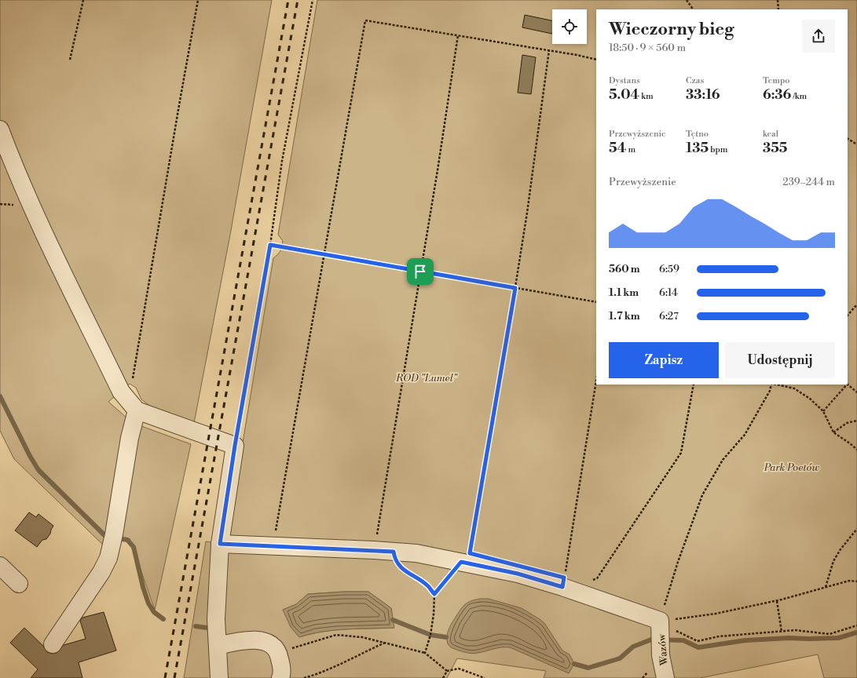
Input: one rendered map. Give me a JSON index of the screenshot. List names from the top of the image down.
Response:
{
  "streets": {
    "street": ["Wazów"]
  },
  "parks": ["ROD \"Lumel\"", "Park Poetów"],
  "page": {
    "heading": ["Wieczorny bieg", "18:50 · 9 × 560 m"],
    "stats": [
      ["Dystans", "5.04 km"],
      ["Czas", "33:16"],
      ["Tempo", "6:36 /km"],
      ["Przewyższenie", "54 m"],
      ["Tętno", "135 bpm"],
      ["kcal", "355"]
    ],
    "chart": ["Przewyższenie", "239–244 m"],
    "list": [
      {
        "name": "560 m",
        "note": "6:59"
      },
      {
        "name": "1.1 km",
        "note": "6:14"
      },
      {
        "name": "1.7 km",
        "note": "6:27"
      }
    ],
    "buttons": ["Zapisz", "Udostępnij"]
  }
}
